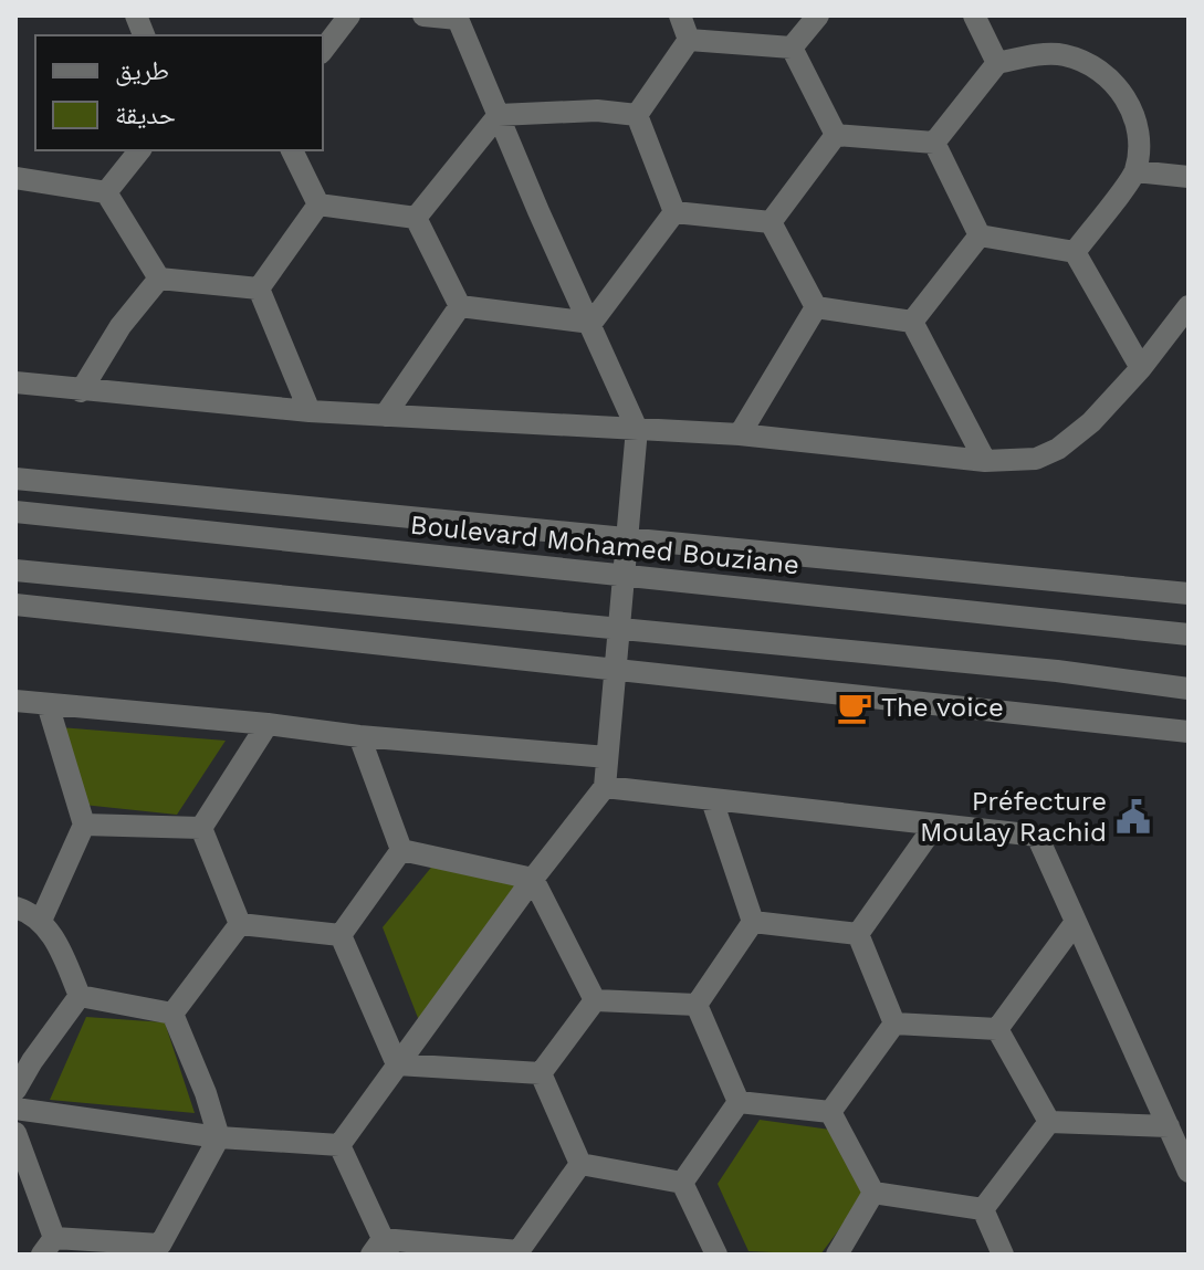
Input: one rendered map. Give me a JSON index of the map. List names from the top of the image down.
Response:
{
  "streets": {
    "street": ["Boulevard Mohamed Bouziane"]
  },
  "places": {
    "cafe": ["The voice"],
    "public building": ["Préfecture Moulay Rachid"]
  },
  "legend": ["طريق", "حديقة"]
}
